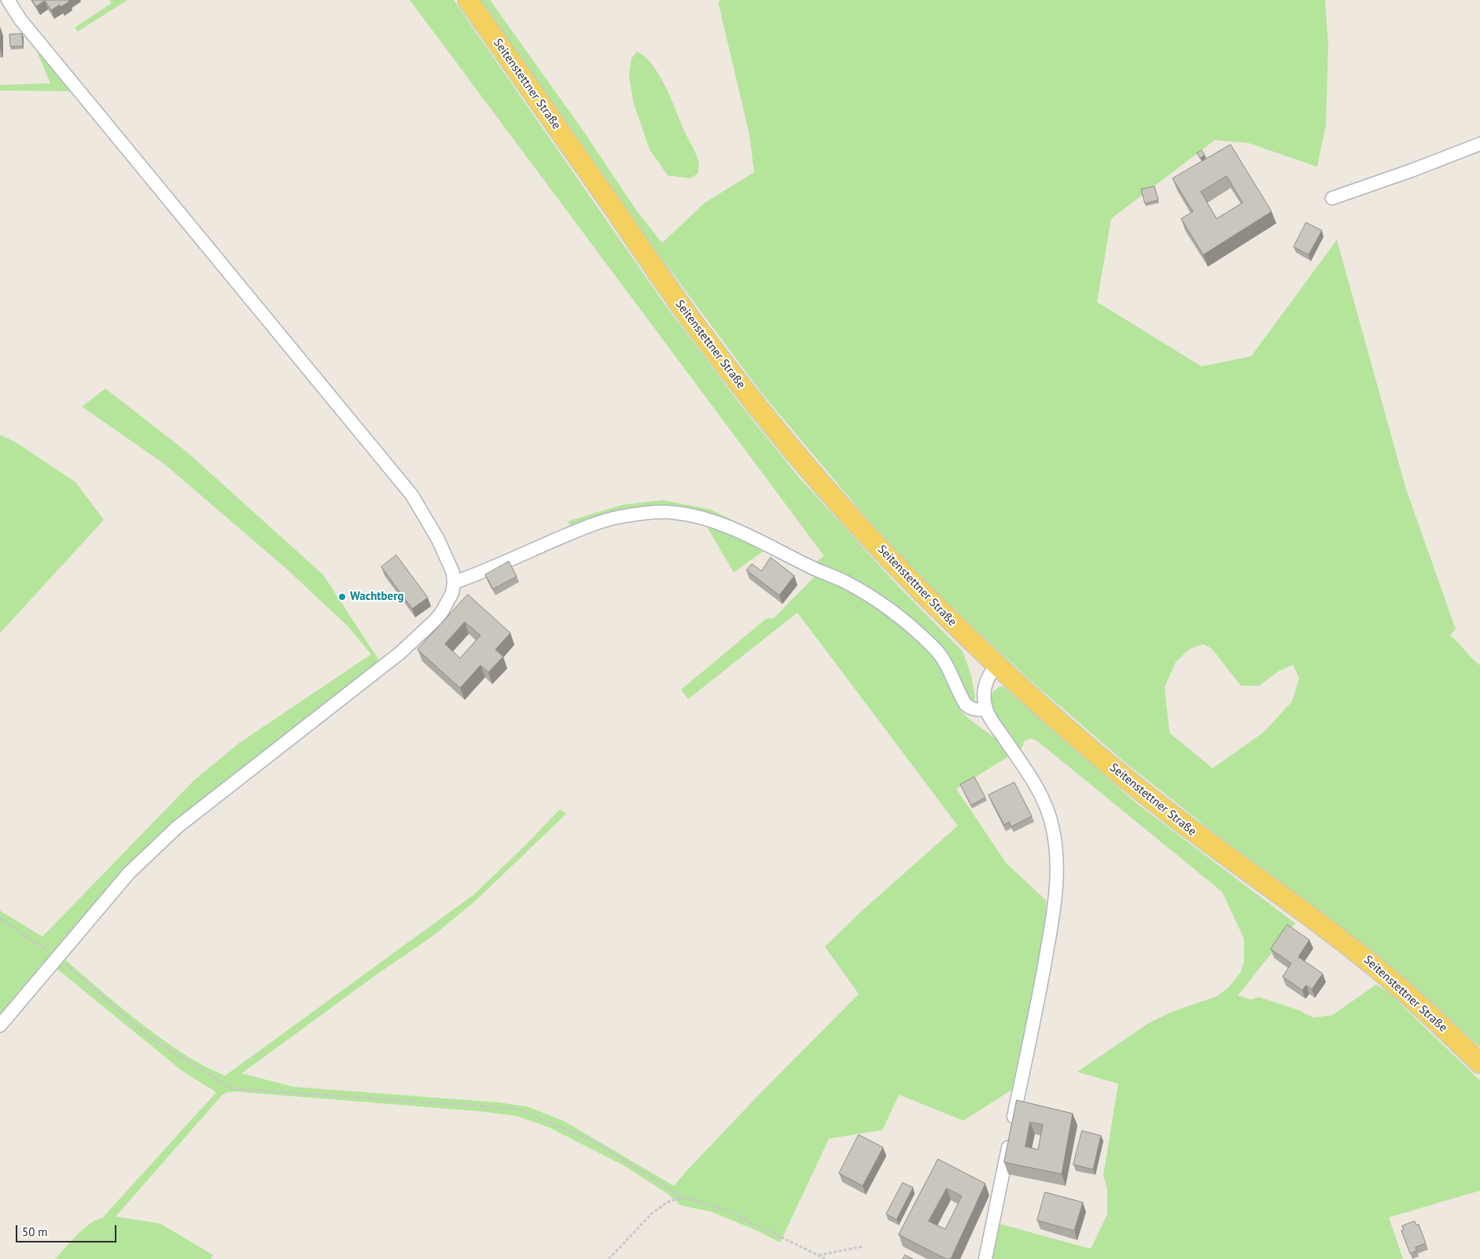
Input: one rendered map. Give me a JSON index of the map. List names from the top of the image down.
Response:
{
  "streets": {
    "main road": ["Seitenstettner Straße"]
  },
  "places": ["Wachtberg"],
  "scale_bar": "50 m"
}
